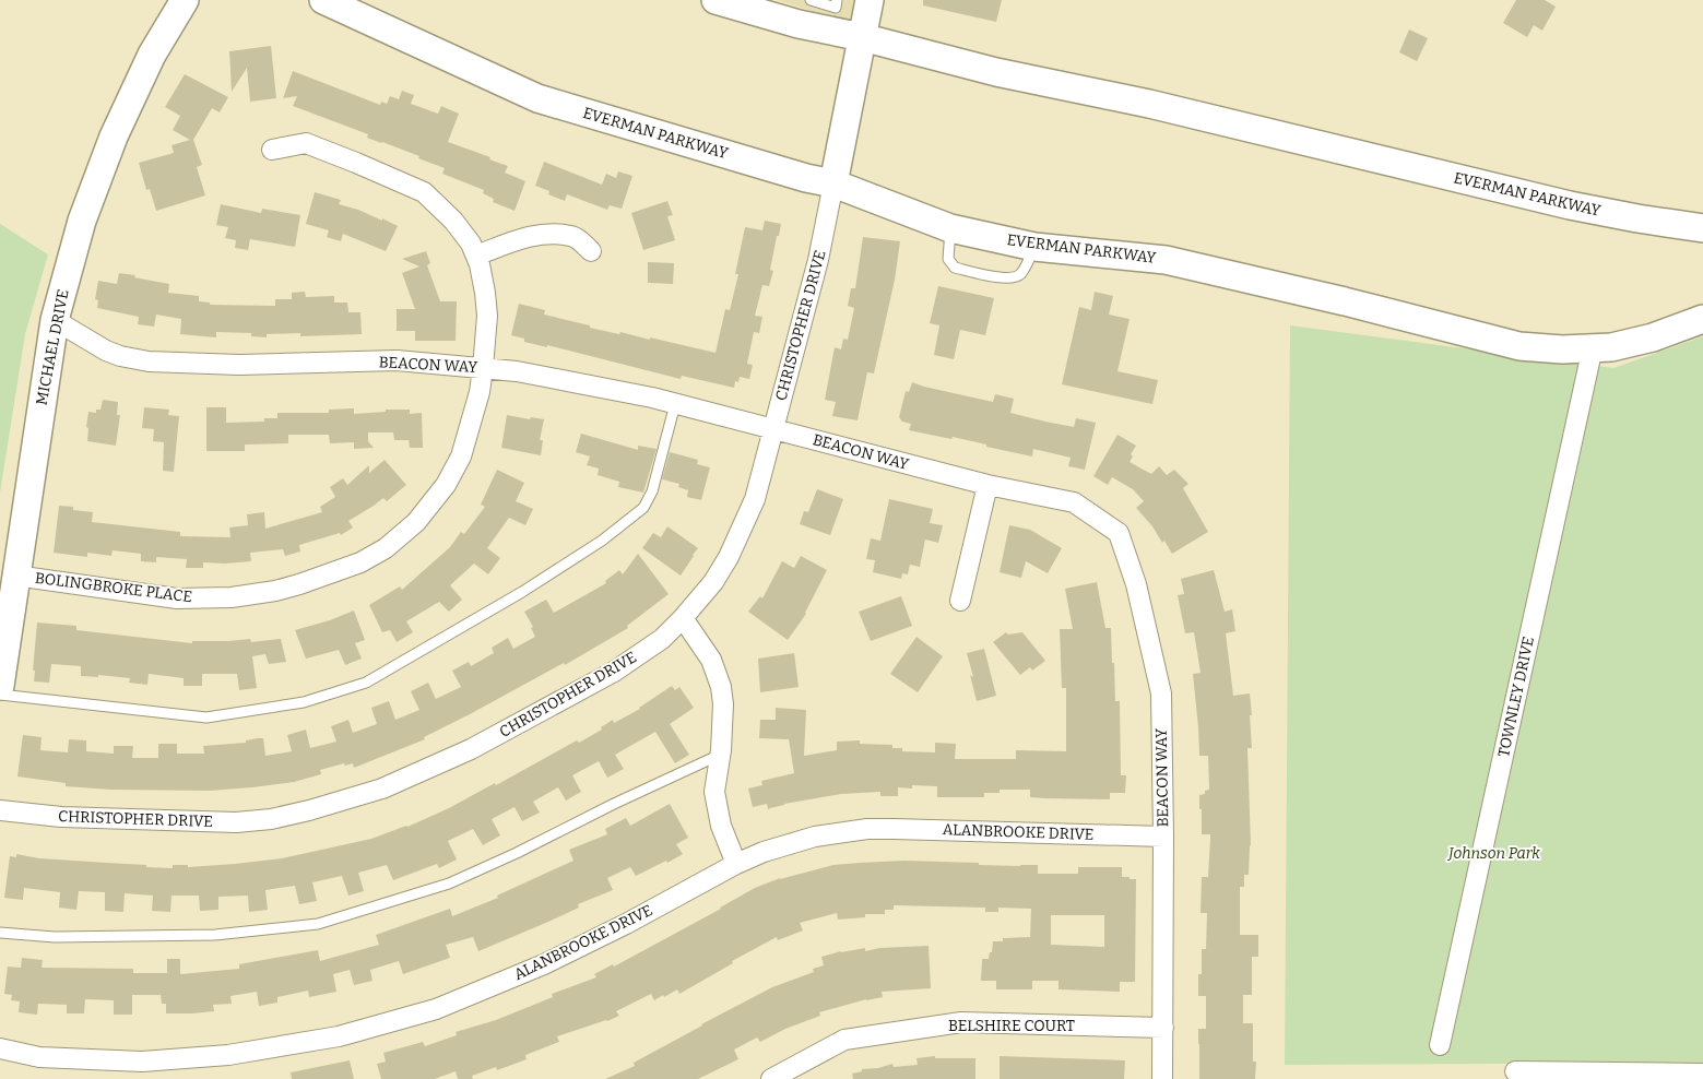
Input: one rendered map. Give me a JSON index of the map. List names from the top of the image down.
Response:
{
  "streets": {
    "main road": ["EVERMAN PARKWAY", "CHRISTOPHER DRIVE", "MICHAEL DRIVE"],
    "street": [
      "BEACON WAY",
      "BOLINGBROKE PLACE",
      "TOWNLEY DRIVE",
      "ALANBROOKE DRIVE",
      "BELSHIRE COURT"
    ]
  },
  "crossings": [
    ["EVERMAN PARKWAY", "CHRISTOPHER DRIVE"],
    ["EVERMAN PARKWAY", "TOWNLEY DRIVE"],
    ["CHRISTOPHER DRIVE", "BEACON WAY"],
    ["MICHAEL DRIVE", "BEACON WAY"],
    ["MICHAEL DRIVE", "BOLINGBROKE PLACE"],
    ["BEACON WAY", "BOLINGBROKE PLACE"],
    ["BEACON WAY", "ALANBROOKE DRIVE"],
    ["BEACON WAY", "BELSHIRE COURT"]
  ],
  "parks": ["Johnson Park"]
}
